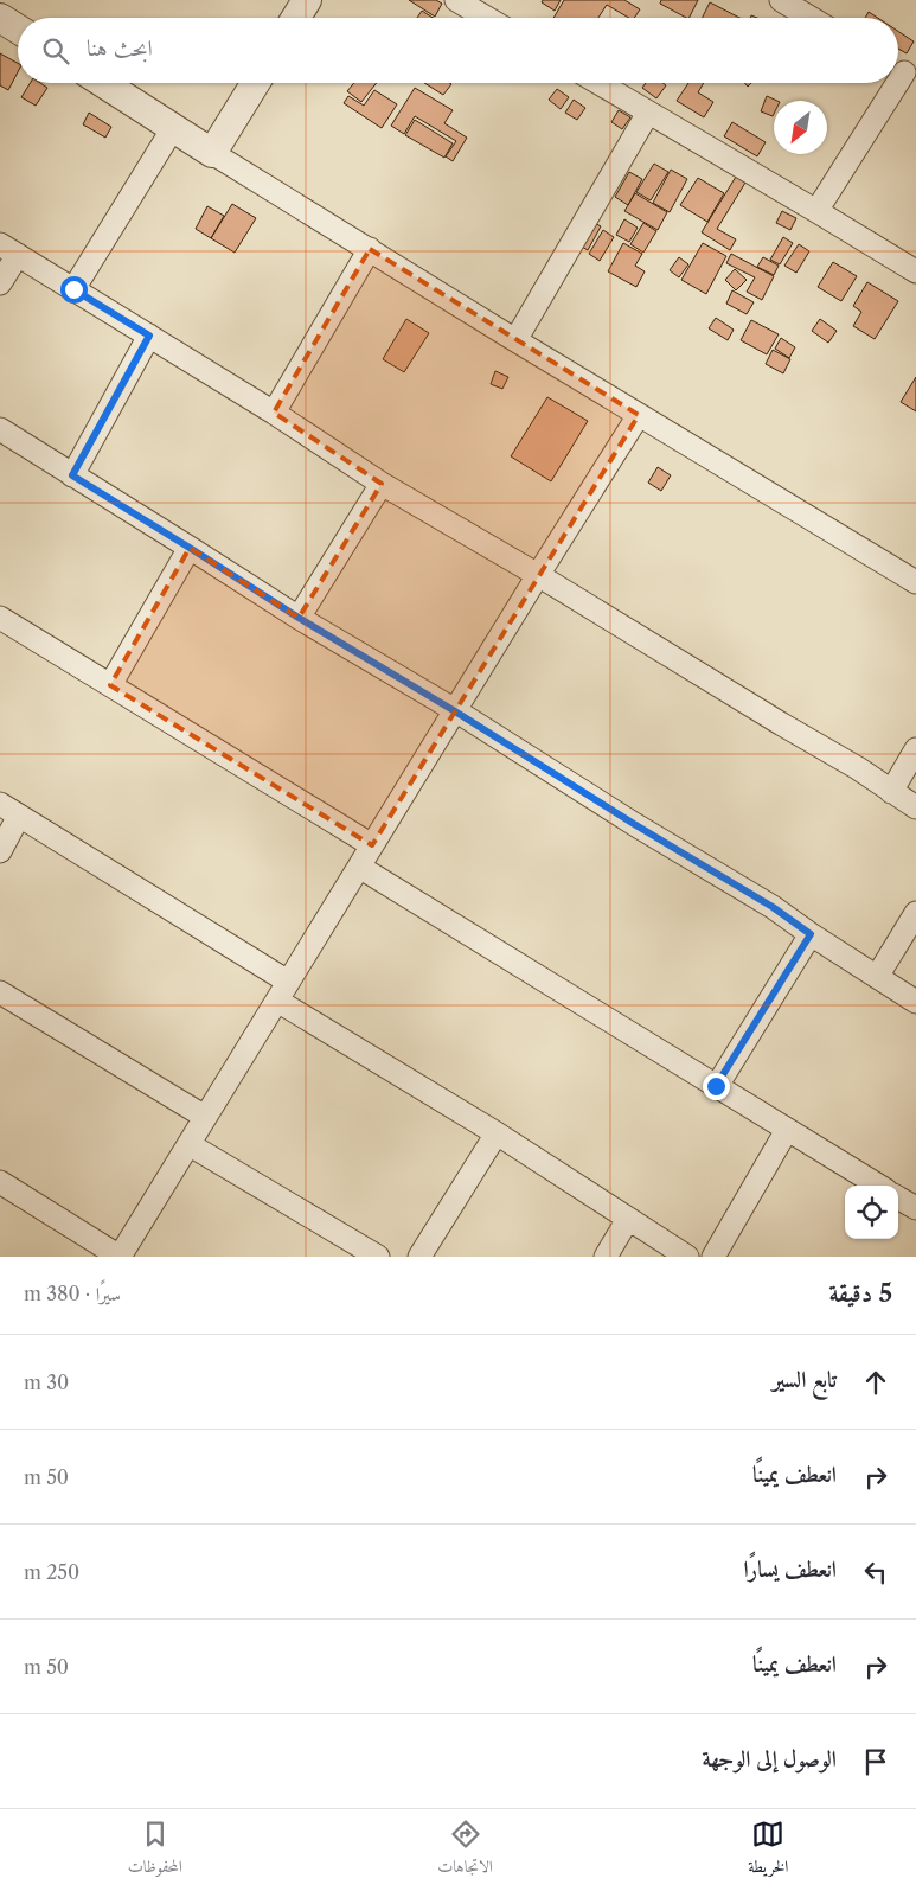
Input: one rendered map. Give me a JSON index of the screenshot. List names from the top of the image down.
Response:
{
  "north": "bottom left",
  "page": {
    "search": "ابحث هنا",
    "heading": ["5 دقيقة", "سيرًا · 380 m"],
    "list": [
      ["تابع السير", "30 m"],
      ["انعطف يمينًا", "50 m"],
      ["انعطف يسارًا", "250 m"],
      ["انعطف يمينًا", "50 m"],
      "الوصول إلى الوجهة"
    ],
    "nav": ["الخريطة", "الاتجاهات", "المحفوظات"]
  }
}
